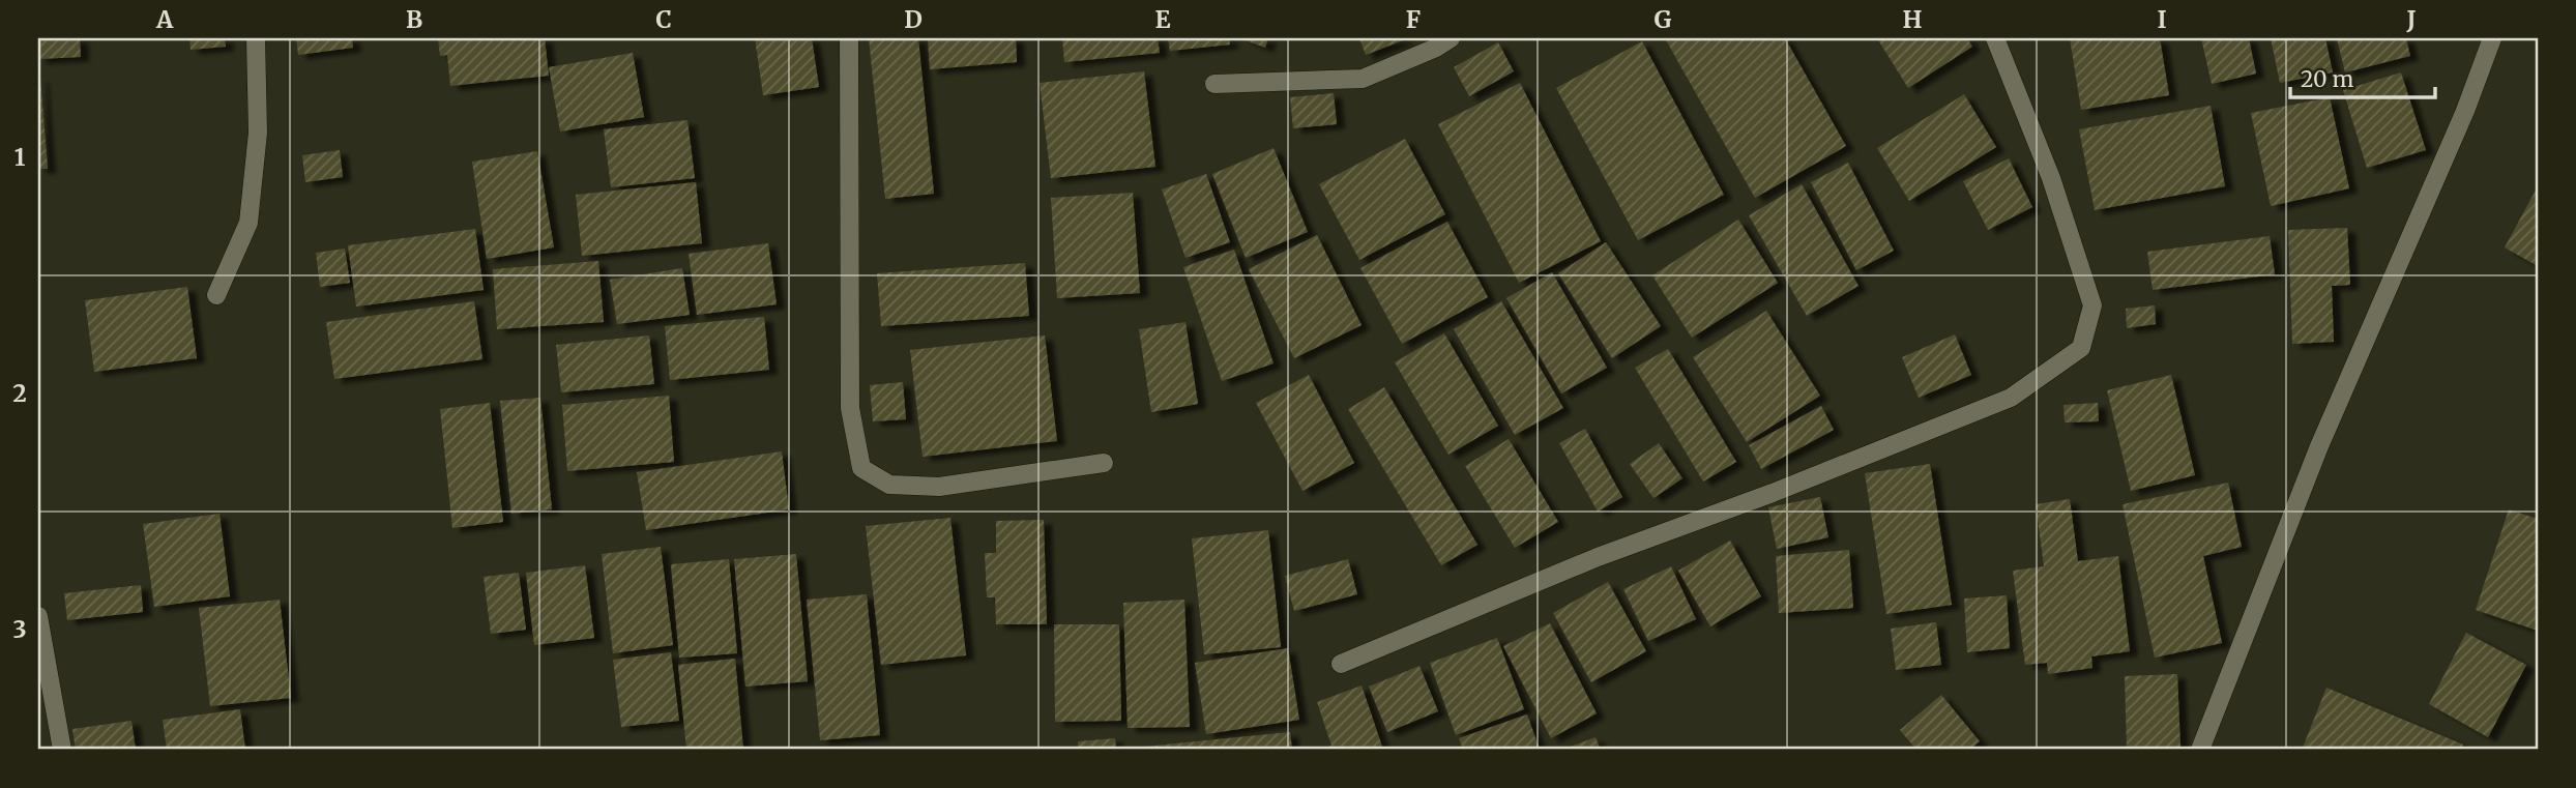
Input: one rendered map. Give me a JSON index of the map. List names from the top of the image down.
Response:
{
  "scale_bar": "20 m",
  "grid": {
    "columns": [
      "A",
      "B",
      "C",
      "D",
      "E",
      "F",
      "G",
      "H",
      "I",
      "J"
    ],
    "rows": ["1", "2", "3"]
  }
}
